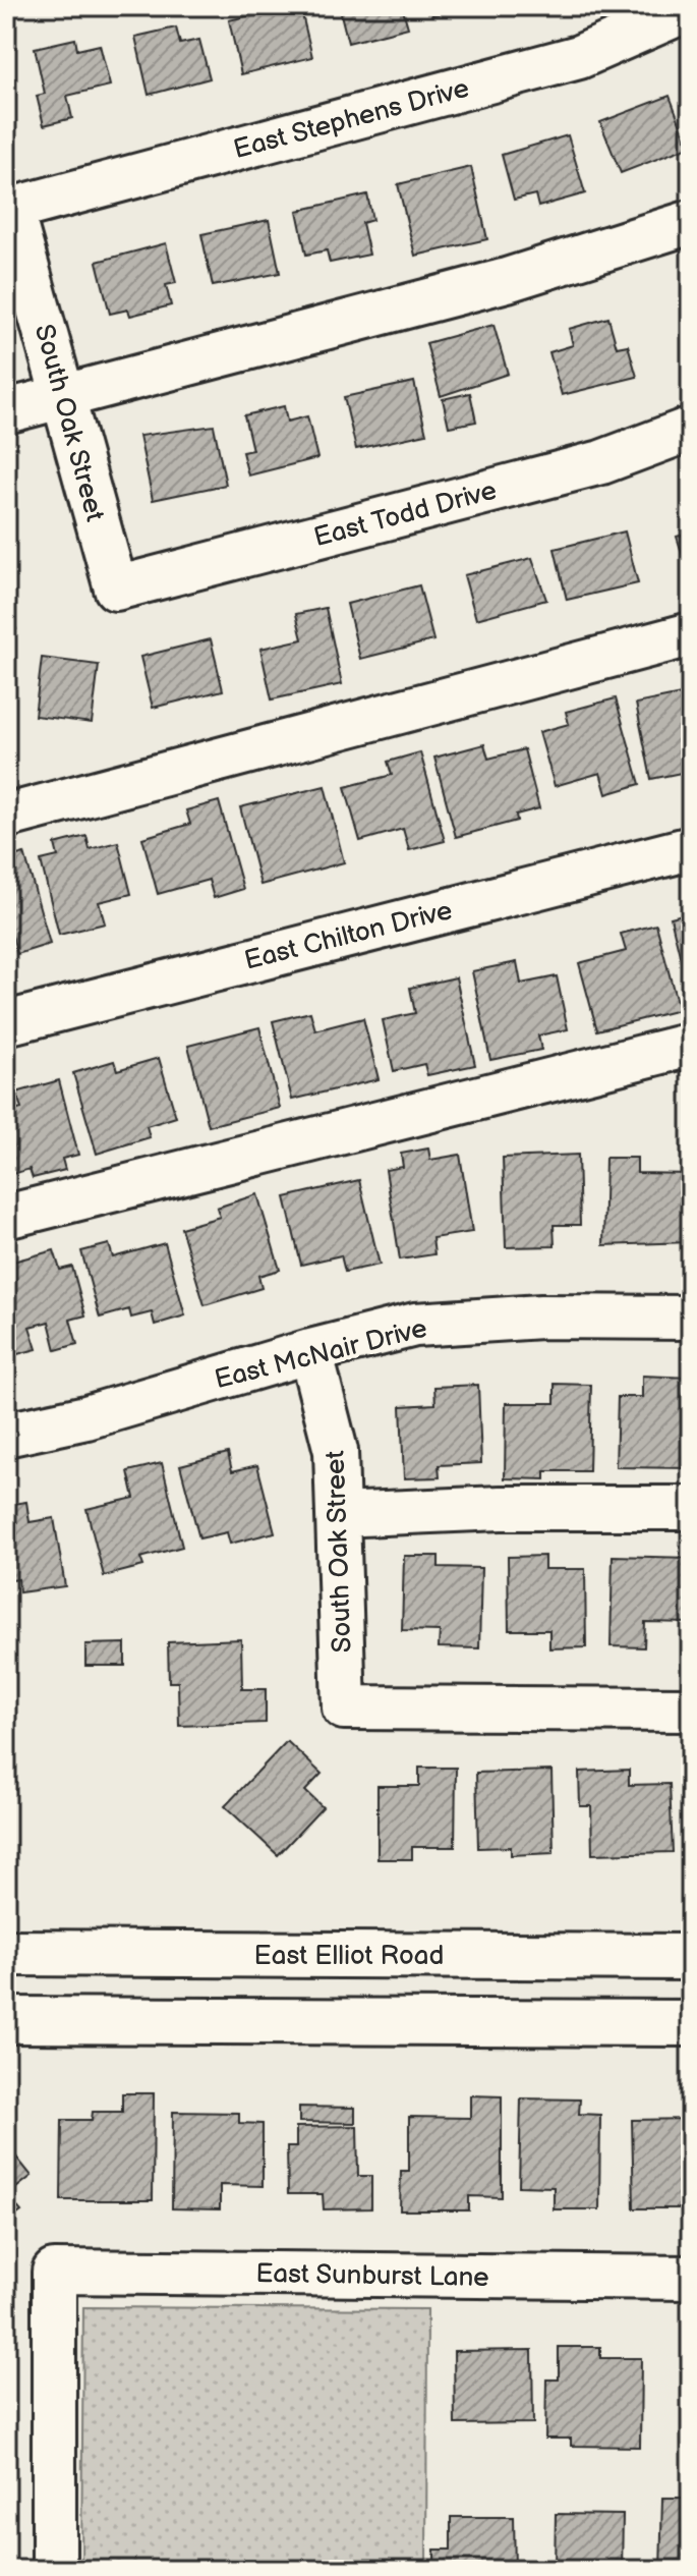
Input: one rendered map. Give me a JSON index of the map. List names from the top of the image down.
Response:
{
  "streets": {
    "main road": ["East Elliot Road"],
    "street": [
      "East Stephens Drive",
      "South Oak Street",
      "East Todd Drive",
      "East Chilton Drive",
      "East McNair Drive",
      "East Sunburst Lane"
    ]
  },
  "crossings": [
    ["East Stephens Drive", "South Oak Street"],
    ["South Oak Street", "East Todd Drive"],
    ["South Oak Street", "East McNair Drive"]
  ]
}
